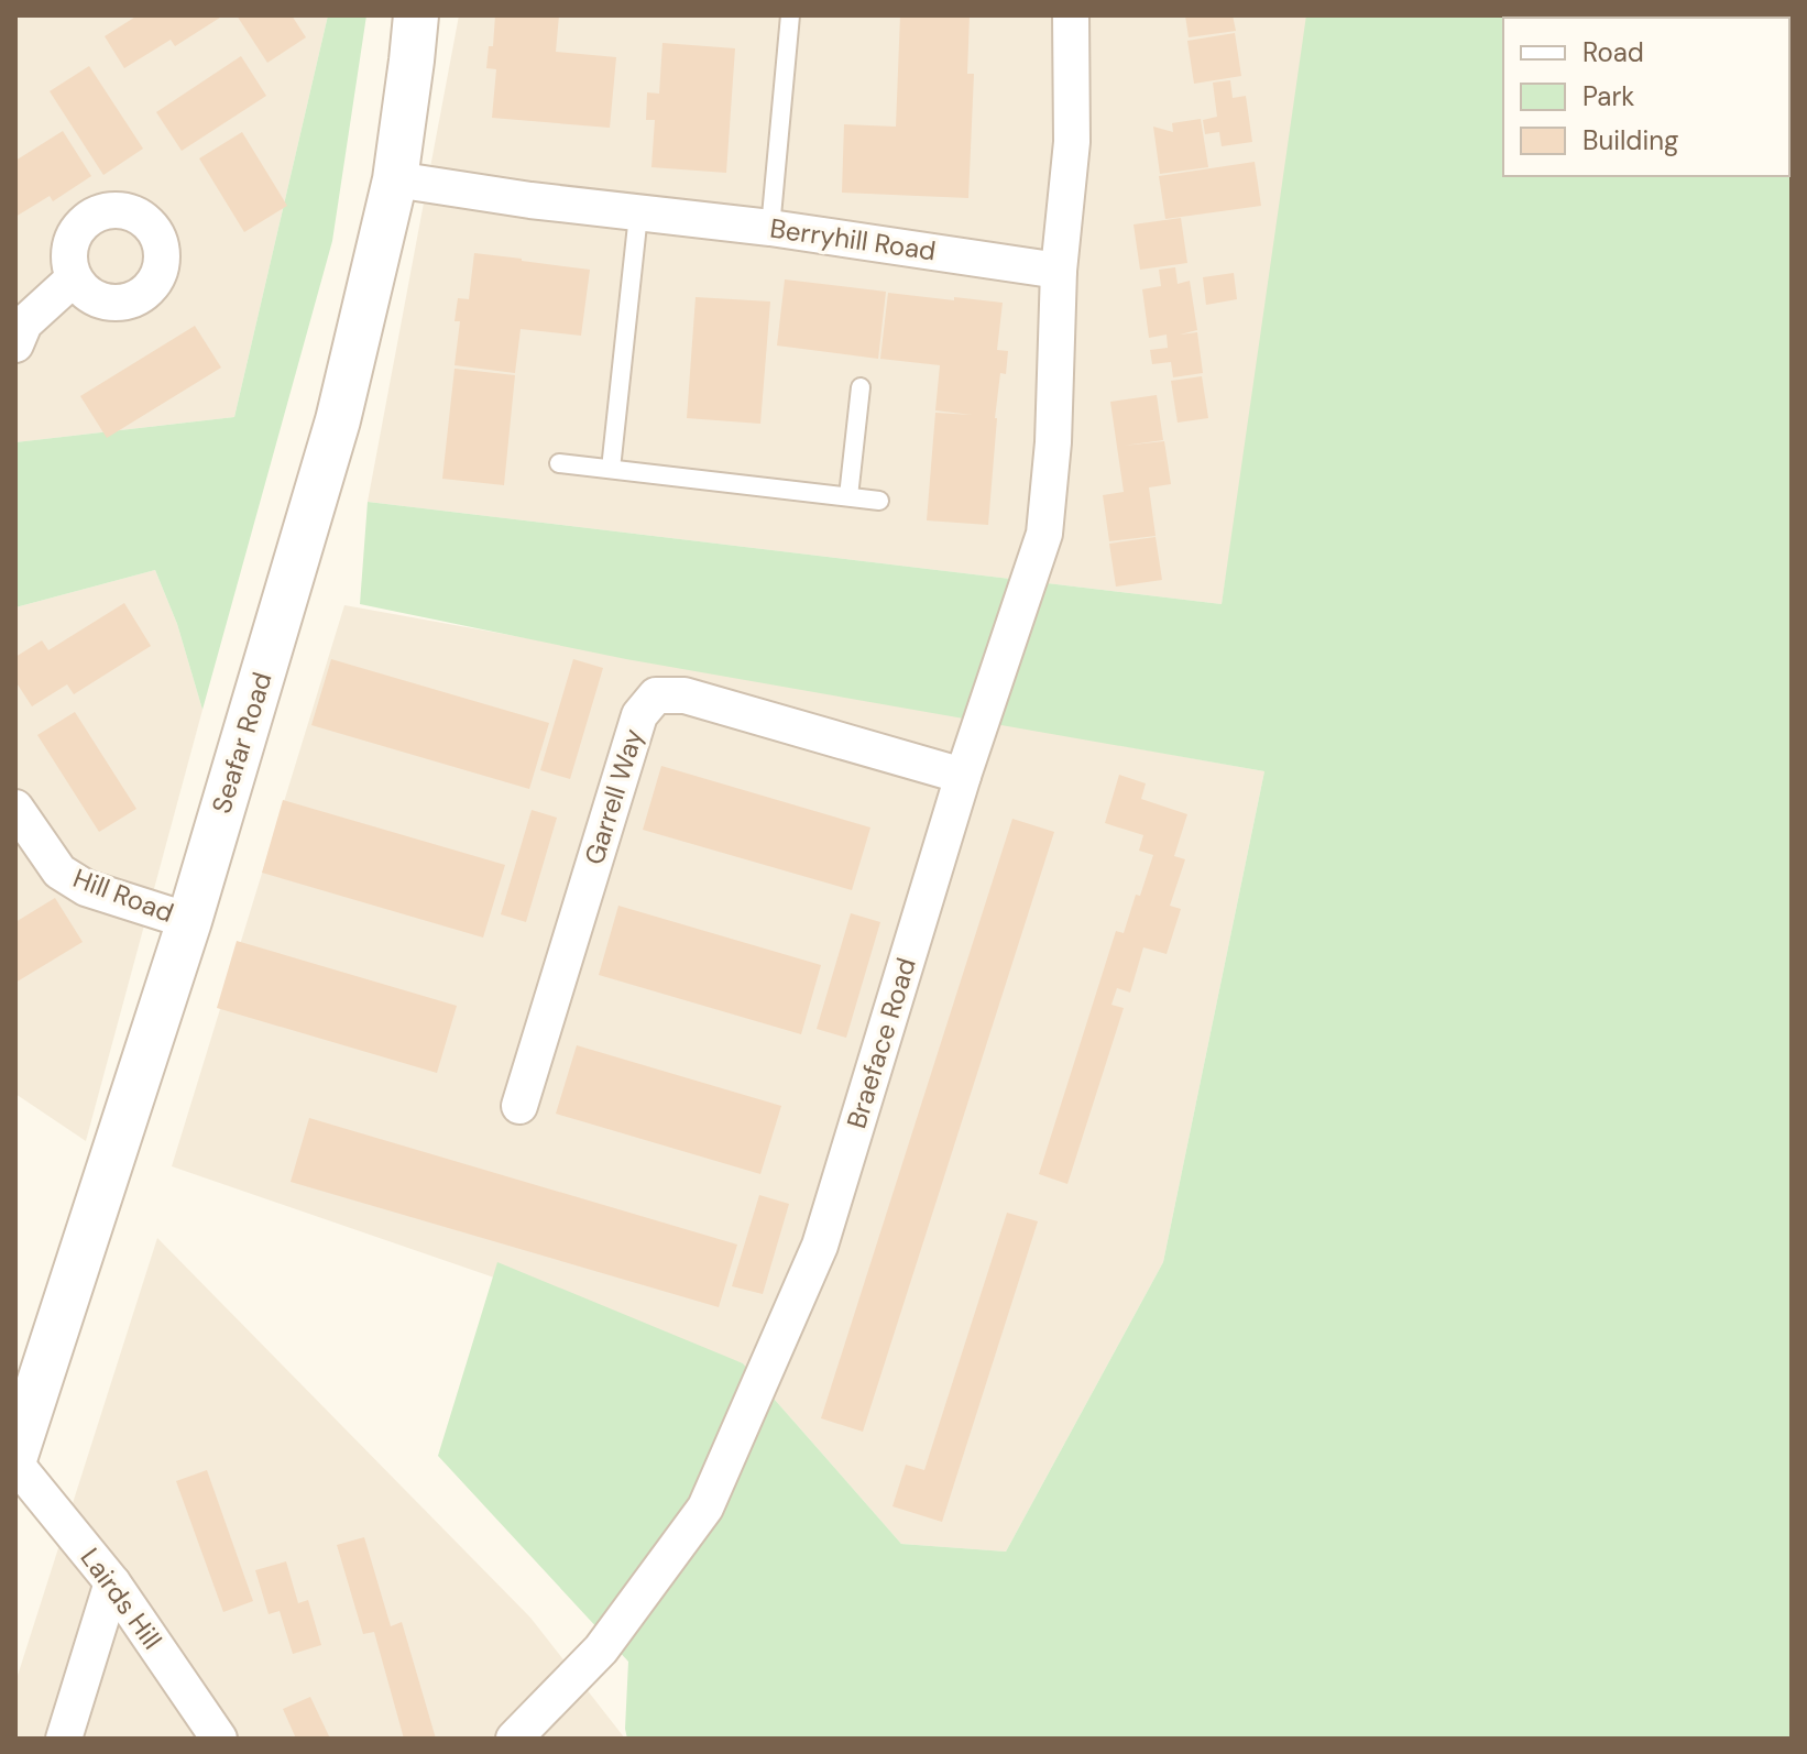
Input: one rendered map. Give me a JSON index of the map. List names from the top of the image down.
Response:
{
  "streets": {
    "street": [
      "Berryhill Road",
      "Seafar Road",
      "Garrell Way",
      "Hill Road",
      "Braeface Road",
      "Lairds Hill"
    ]
  },
  "crossings": [
    ["Berryhill Road", "Seafar Road"],
    ["Berryhill Road", "Braeface Road"],
    ["Seafar Road", "Hill Road"],
    ["Garrell Way", "Braeface Road"]
  ],
  "legend": ["Road", "Park", "Building"]
}
